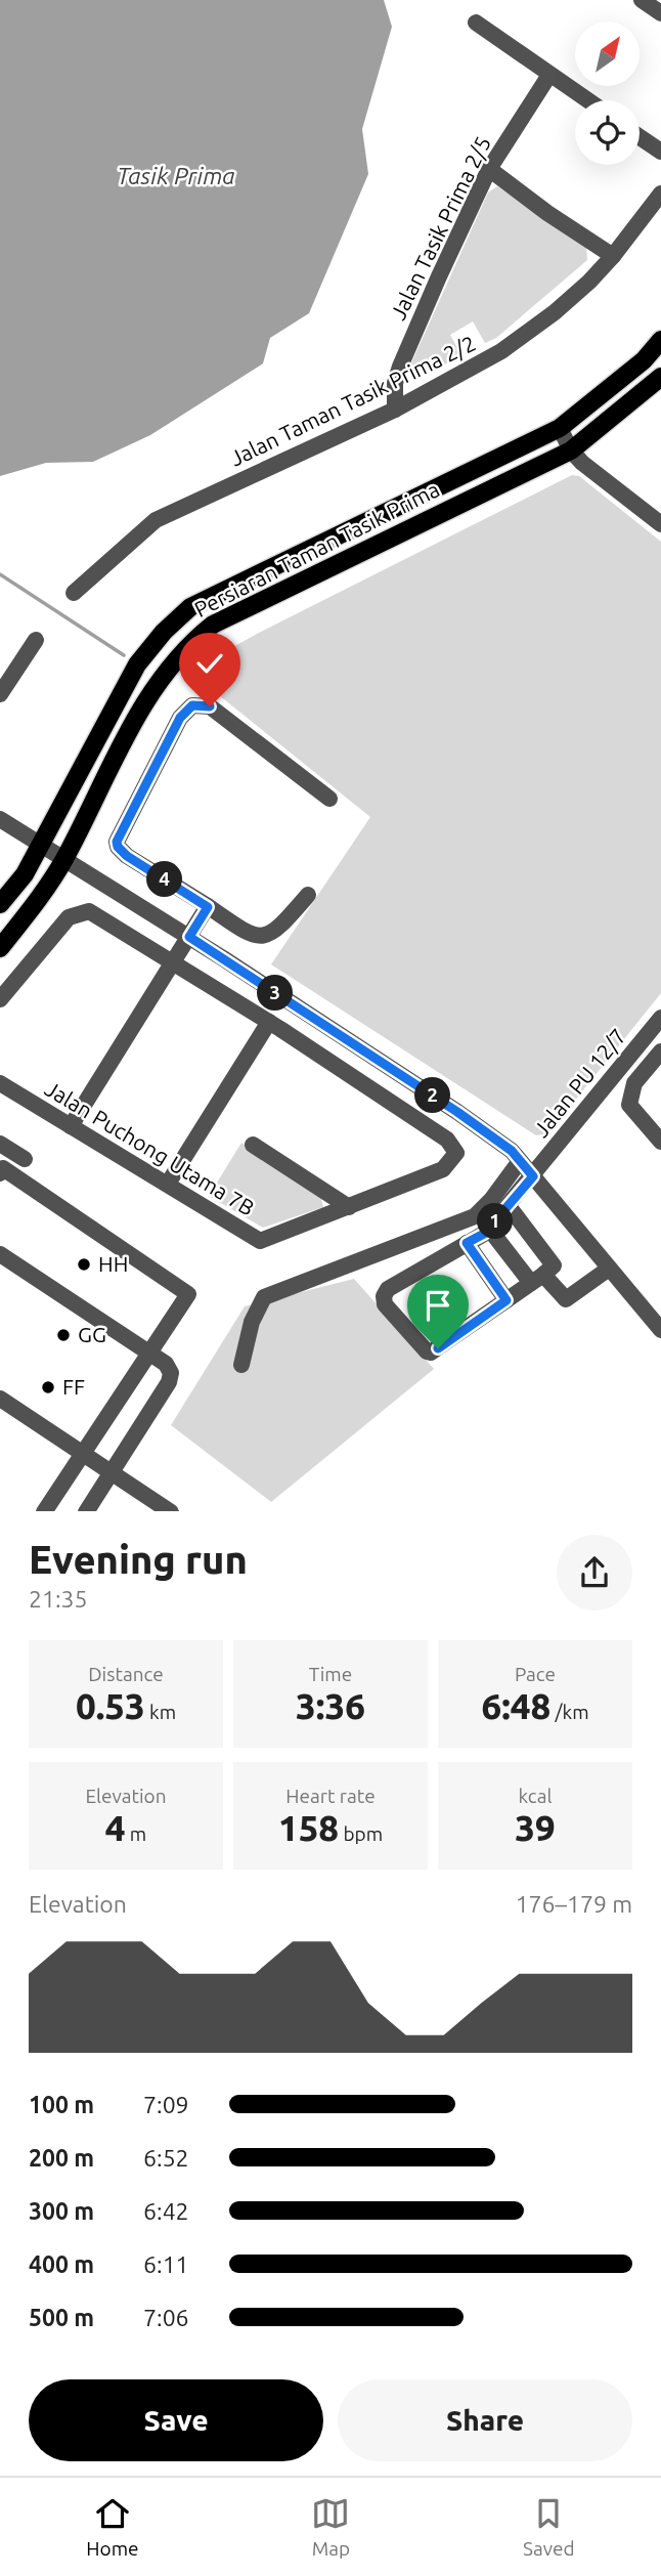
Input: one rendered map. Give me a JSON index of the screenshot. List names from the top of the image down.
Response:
{
  "streets": {
    "main road": ["Persiaran Taman Tasik Prima"],
    "street": [
      "Jalan Tasik Prima 2/5",
      "Jalan Taman Tasik Prima 2/2",
      "Jalan PU 12/7",
      "Jalan Puchong Utama 7B"
    ]
  },
  "crossings": [
    ["Jalan Tasik Prima 2/5", "Jalan Taman Tasik Prima 2/2"]
  ],
  "water": ["Tasik Prima"],
  "places": ["HH", "GG", "FF"],
  "north": "top right",
  "page": {
    "pins": [
      "4",
      "3",
      "2",
      "1"
    ],
    "heading": ["Evening run", "21:35"],
    "stats": [
      ["Distance", "0.53 km"],
      ["Time", "3:36"],
      ["Pace", "6:48 /km"],
      ["Elevation", "4 m"],
      ["Heart rate", "158 bpm"],
      ["kcal", "39"]
    ],
    "chart": ["Elevation", "176–179 m"],
    "list": [
      {
        "name": "100 m",
        "note": "7:09"
      },
      {
        "name": "200 m",
        "note": "6:52"
      },
      {
        "name": "300 m",
        "note": "6:42"
      },
      {
        "name": "400 m",
        "note": "6:11"
      },
      {
        "name": "500 m",
        "note": "7:06"
      }
    ],
    "buttons": ["Save", "Share"],
    "tabs": ["Home", "Map", "Saved"]
  }
}
